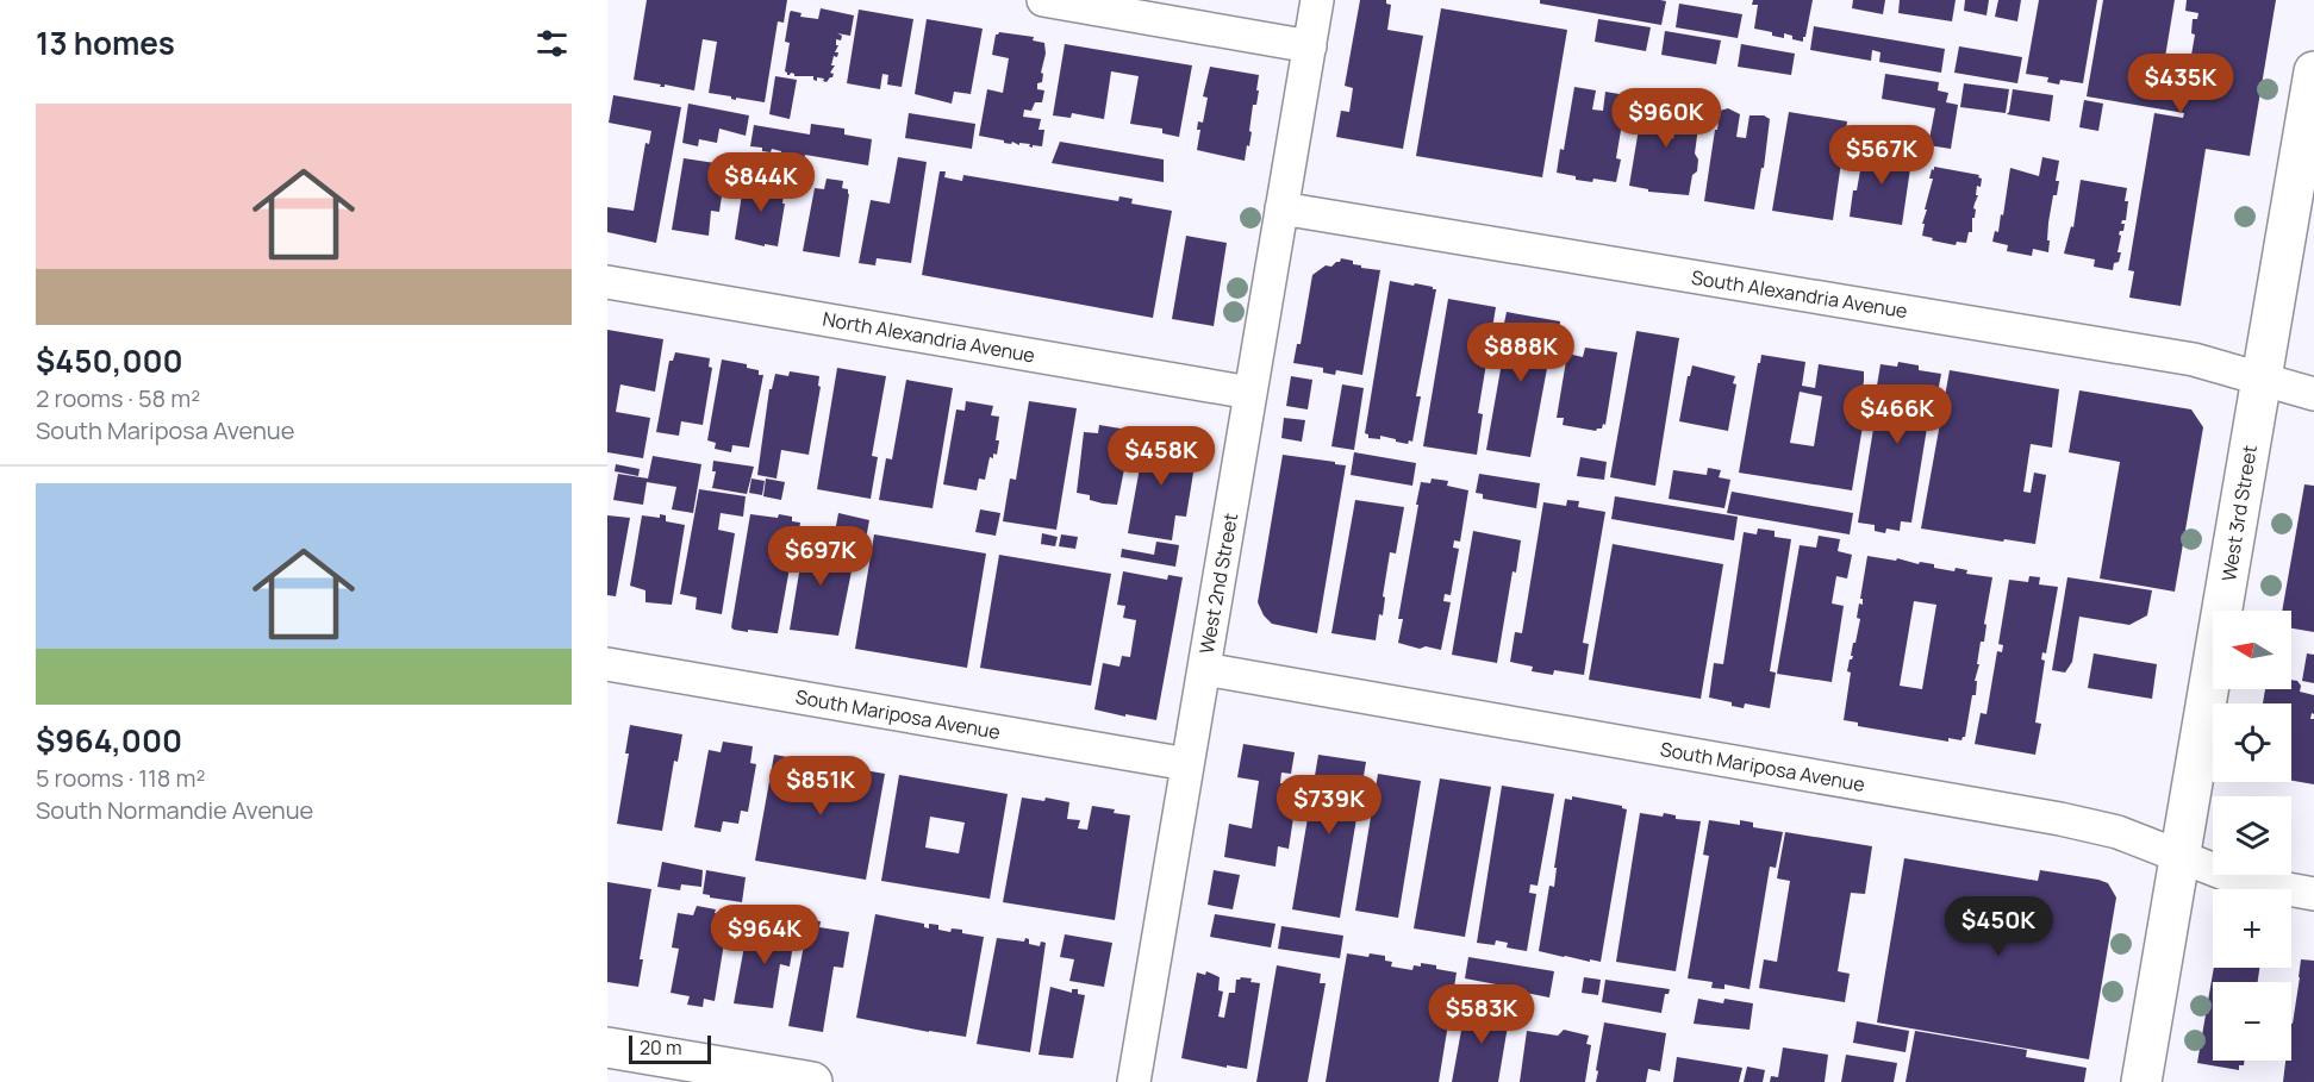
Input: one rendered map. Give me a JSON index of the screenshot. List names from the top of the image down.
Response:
{
  "streets": {
    "main road": ["West 3rd Street"],
    "street": [
      "South Alexandria Avenue",
      "North Alexandria Avenue",
      "West 2nd Street",
      "South Mariposa Avenue"
    ]
  },
  "crossings": [
    ["South Alexandria Avenue", "West 3rd Street"],
    ["South Alexandria Avenue", "West 2nd Street"],
    ["North Alexandria Avenue", "West 2nd Street"],
    ["West 3rd Street", "South Mariposa Avenue"],
    ["West 2nd Street", "South Mariposa Avenue"]
  ],
  "scale_bar": "20 m",
  "north": "left",
  "page": {
    "heading": "13 homes",
    "price": [
      "$435K",
      "$960K",
      "$567K",
      "$844K",
      "$888K",
      "$466K",
      "$458K",
      "$697K",
      "$851K",
      "$739K",
      "$450K",
      "$964K",
      "$583K"
    ],
    "list": [
      {
        "name": "$450,000",
        "note": "2 rooms · 58 m² · South Mariposa Avenue"
      },
      {
        "name": "$964,000",
        "note": "5 rooms · 118 m² · South Normandie Avenue"
      }
    ],
    "map_buttons": ["+", "−"],
    "scale": "20 m"
  }
}
